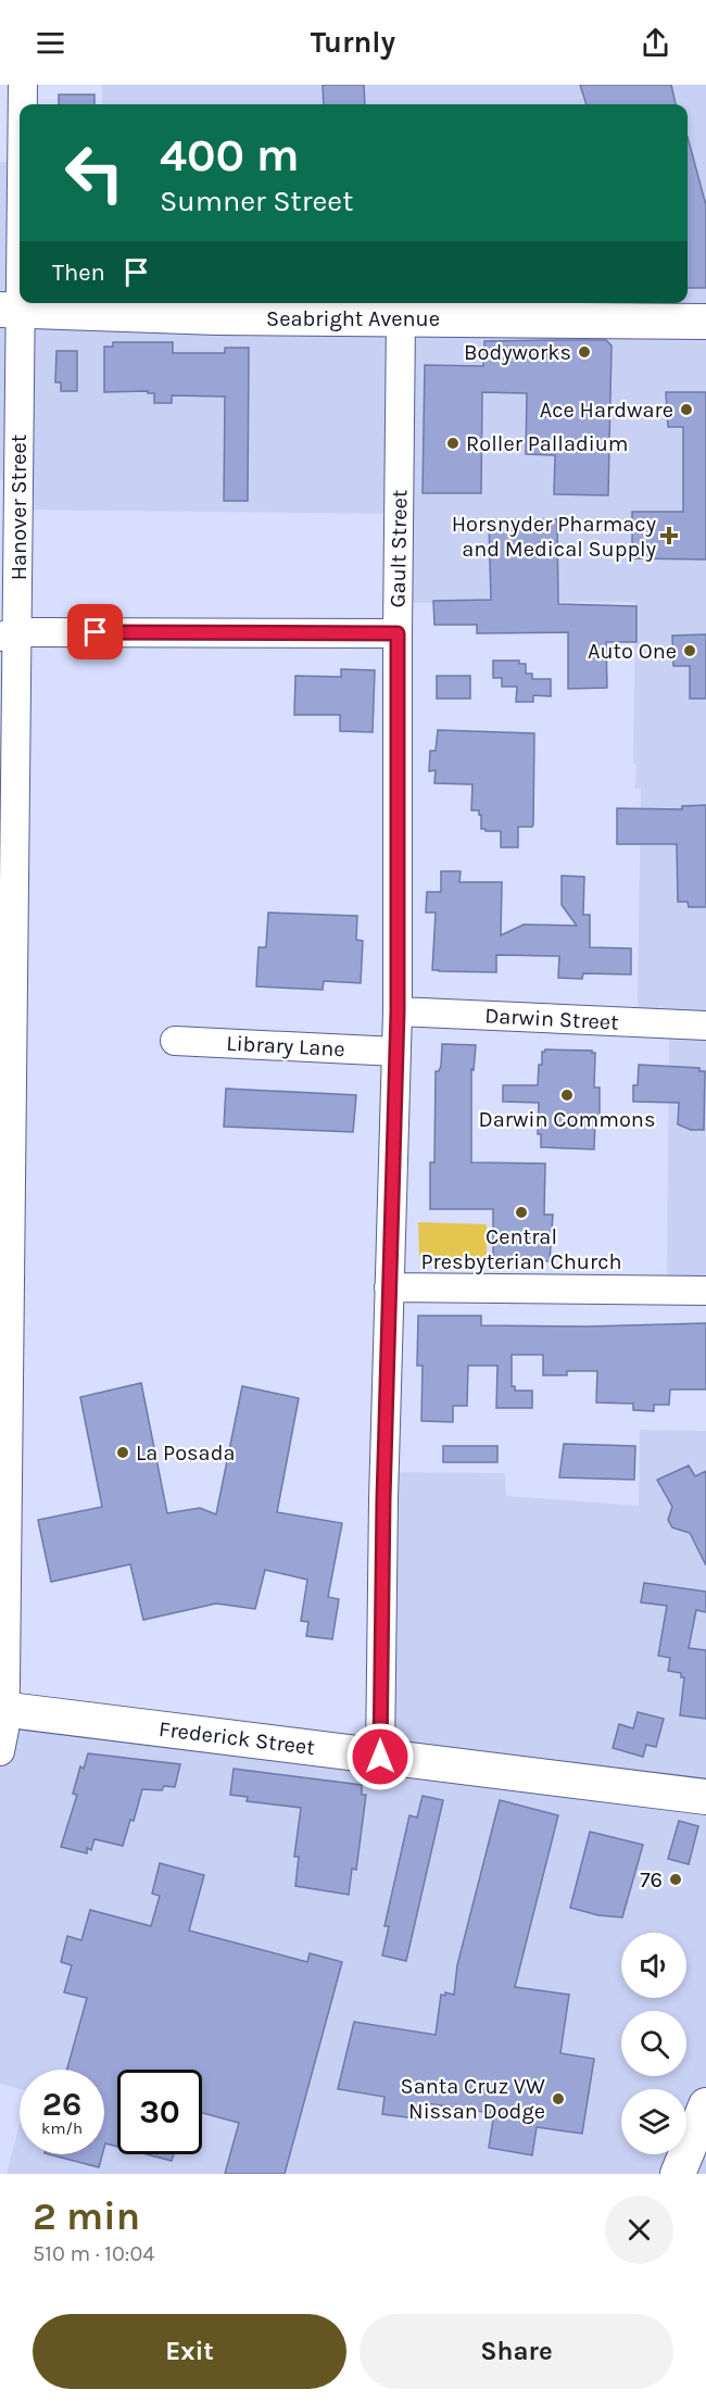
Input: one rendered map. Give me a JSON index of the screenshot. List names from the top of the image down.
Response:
{
  "streets": {
    "main road": ["Seabright Avenue", "Frederick Street"],
    "street": [
      "Hanover Street",
      "Gault Street",
      "Darwin Street",
      "Library Lane"
    ]
  },
  "crossings": [
    ["Seabright Avenue", "Hanover Street"],
    ["Seabright Avenue", "Gault Street"],
    ["Hanover Street", "Frederick Street"],
    ["Gault Street", "Darwin Street"],
    ["Gault Street", "Library Lane"],
    ["Gault Street", "Frederick Street"]
  ],
  "places": {
    "other": [
      "Bodyworks",
      "Ace Hardware",
      "Roller Palladium",
      "Auto One",
      "Darwin Commons",
      "Central Presbyterian Church",
      "La Posada",
      "76",
      "Santa Cruz VW Nissan Dodge"
    ],
    "health": ["Horsnyder Pharmacy and Medical Supply"]
  },
  "page": {
    "header": "Turnly",
    "turn": ["400 m", "Sumner Street"],
    "then": "Then",
    "speed": "26 km/h",
    "limit": "30",
    "heading": ["2 min", "510 m · 10:04"],
    "buttons": ["Exit", "Share"]
  }
}
